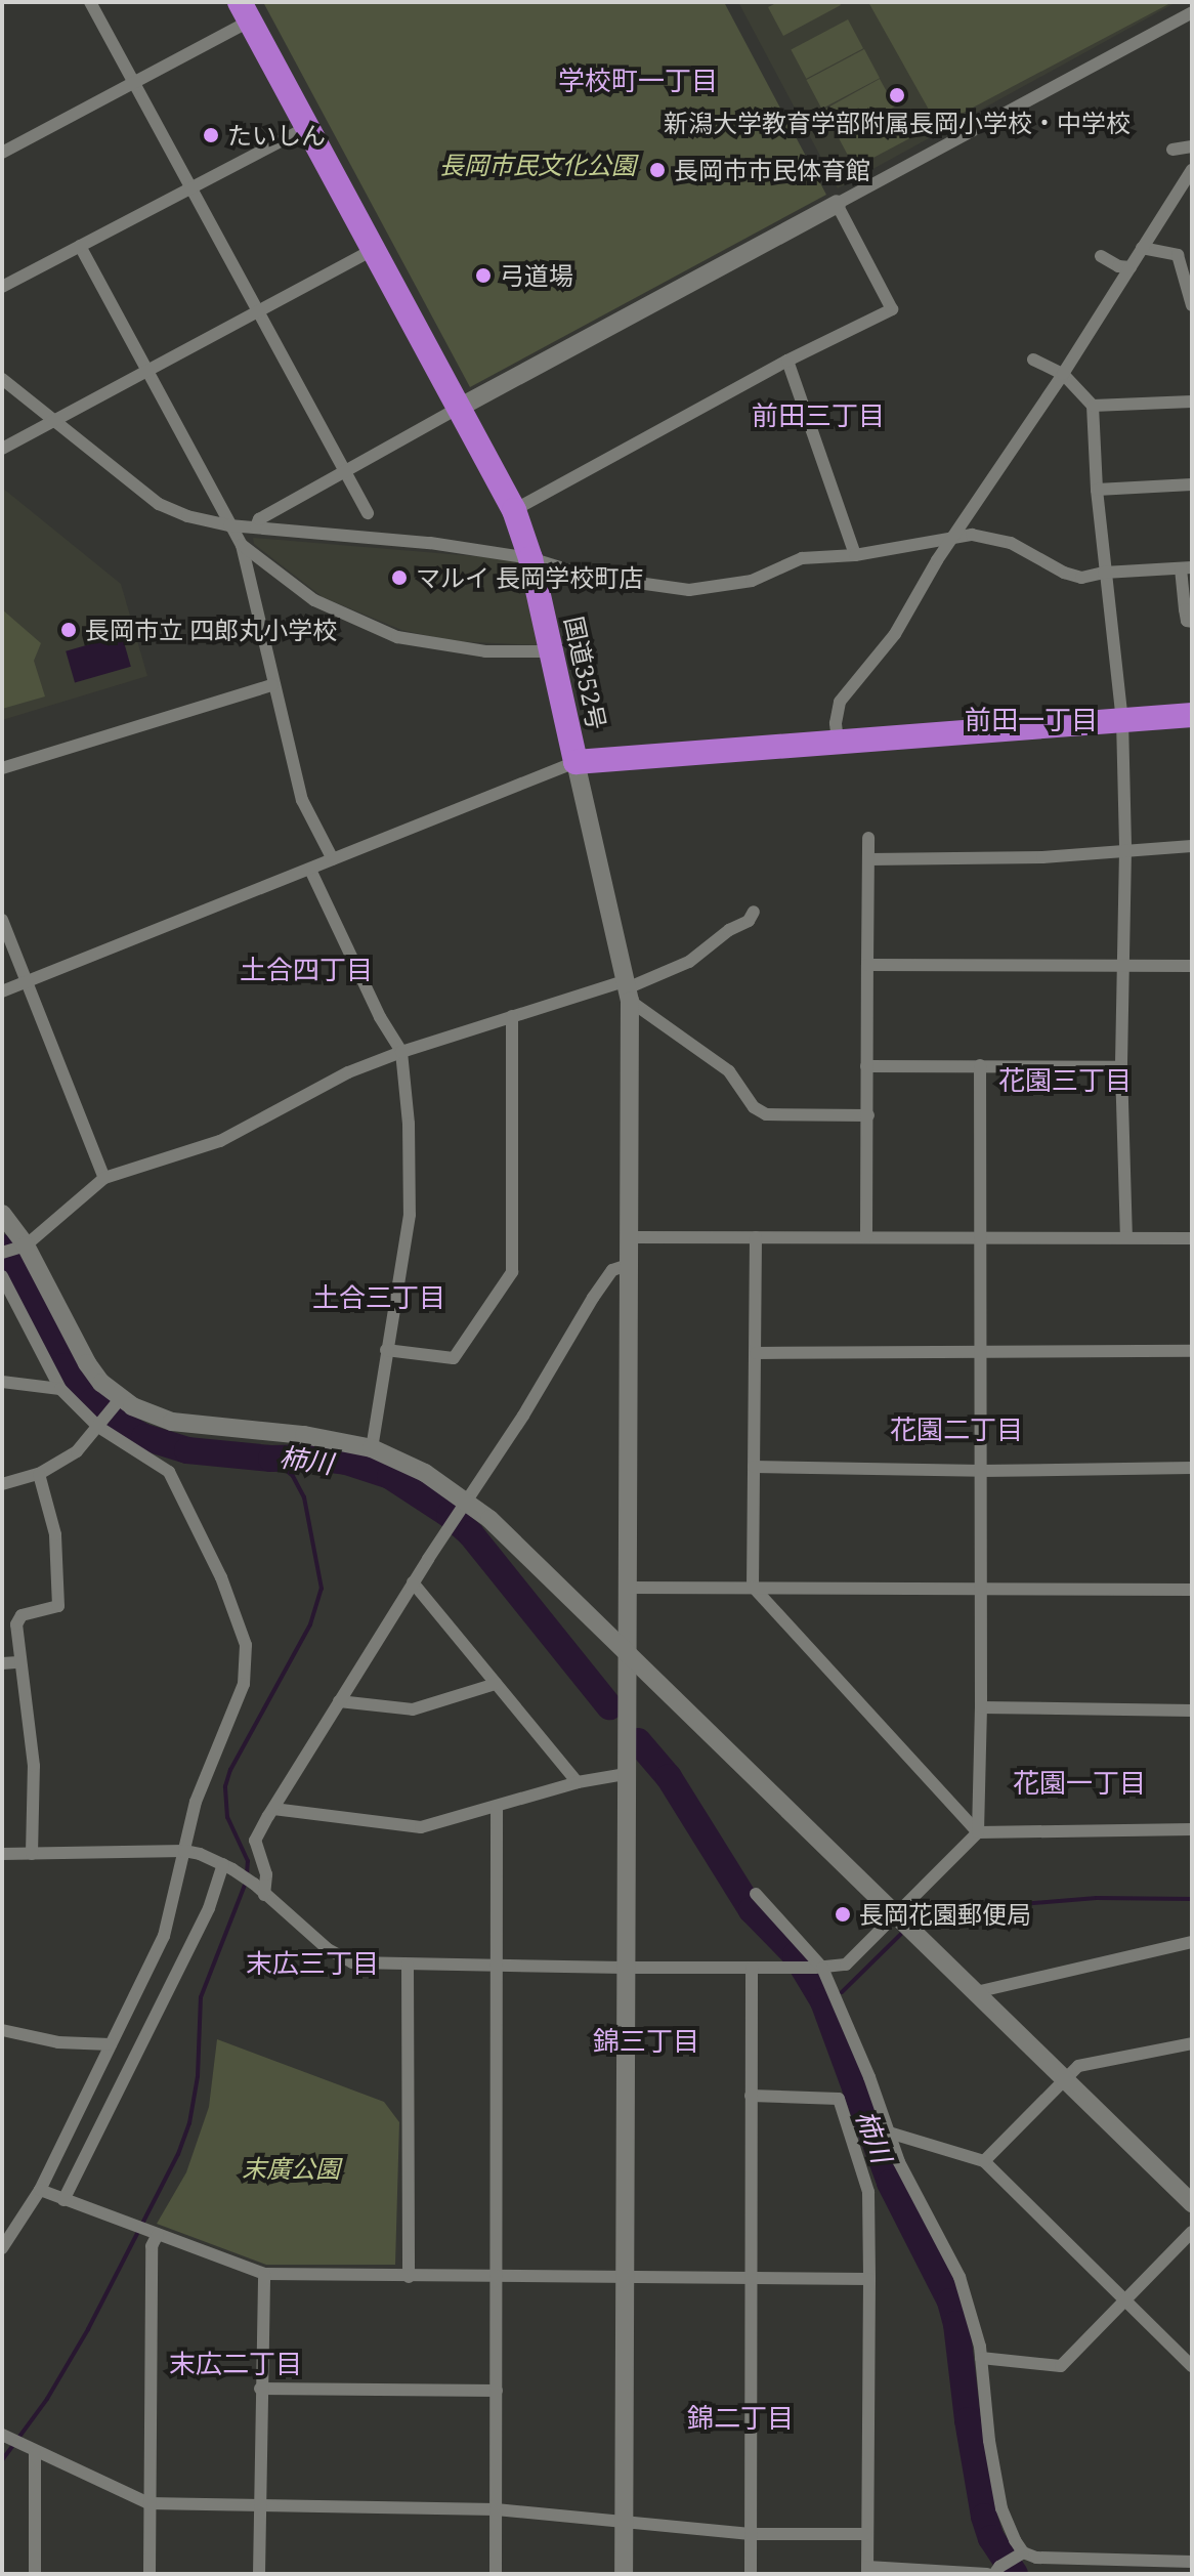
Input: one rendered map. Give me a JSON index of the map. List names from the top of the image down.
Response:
{
  "streets": {
    "highway": ["国道352号"]
  },
  "districts": [
    "学校町一丁目",
    "前田三丁目",
    "前田一丁目",
    "土合四丁目",
    "花園三丁目",
    "土合三丁目",
    "花園二丁目",
    "花園一丁目",
    "末広三丁目",
    "錦三丁目",
    "末広二丁目",
    "錦二丁目"
  ],
  "water": ["柿川"],
  "parks": ["長岡市民文化公園", "末廣公園"],
  "places": [
    "新潟大学教育学部附属長岡小学校・中学校",
    "たいしん",
    "長岡市市民体育館",
    "弓道場",
    "マルイ 長岡学校町店",
    "長岡市立 四郎丸小学校",
    "長岡花園郵便局"
  ]
}
